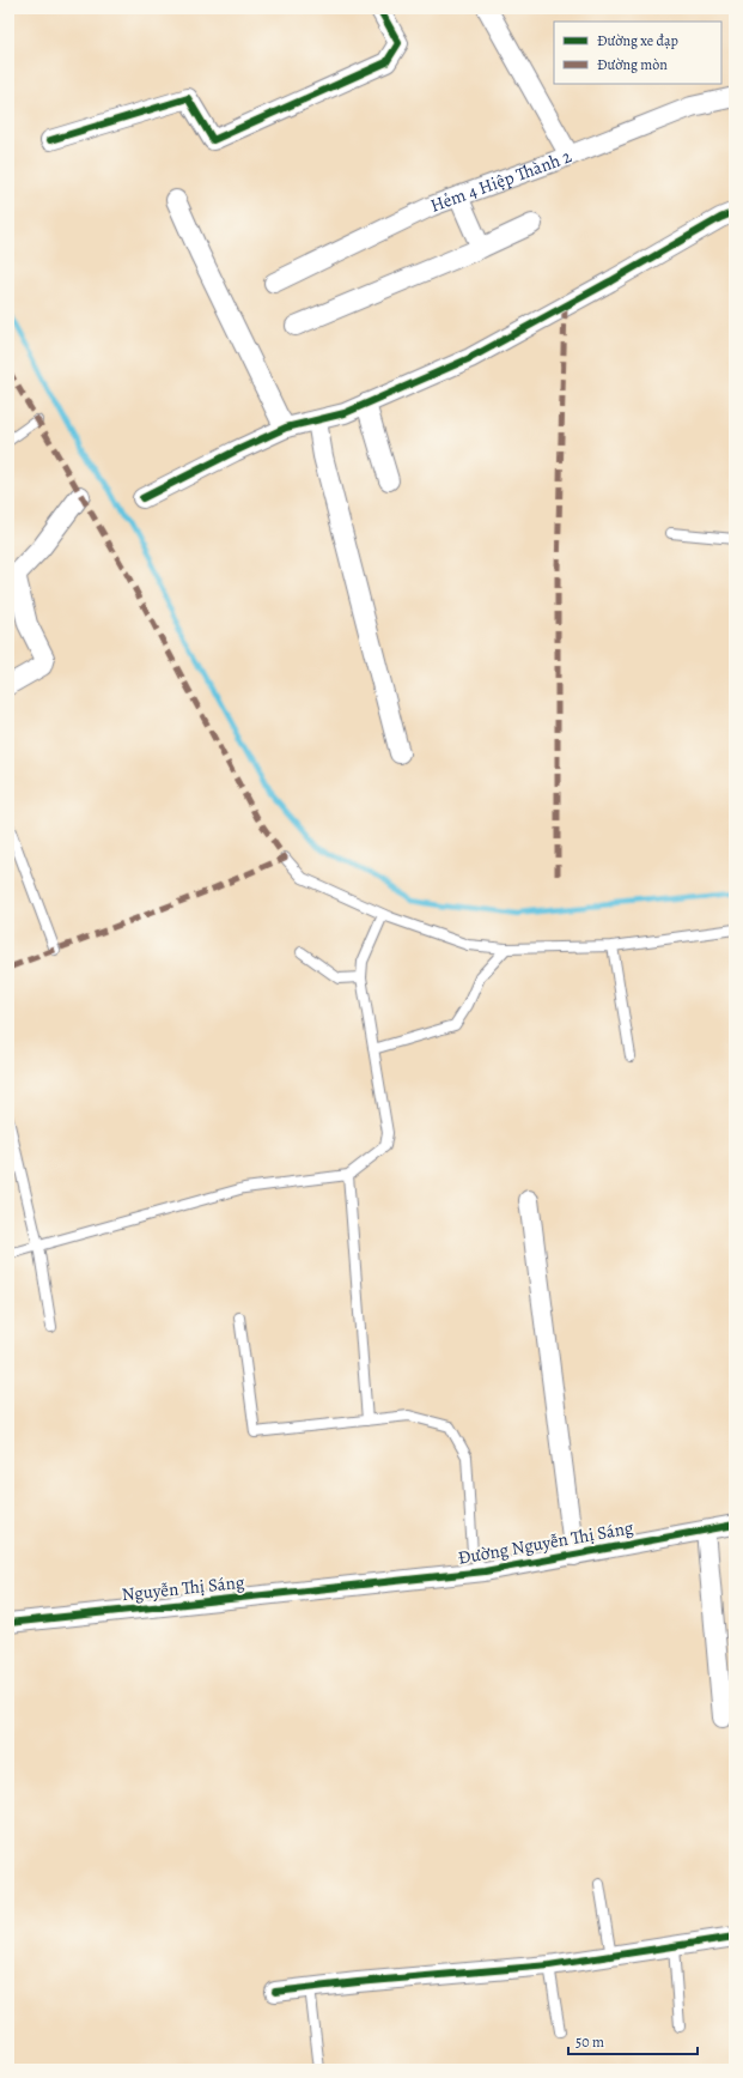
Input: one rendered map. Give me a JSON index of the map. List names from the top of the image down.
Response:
{
  "streets": {
    "street": ["Hẻm 4 Hiệp Thành 2", "Đường Nguyễn Thị Sáng", "Nguyễn Thị Sáng"]
  },
  "crossings": [
    ["Đường Nguyễn Thị Sáng", "Nguyễn Thị Sáng"]
  ],
  "legend": ["Đường xe đạp", "Đường mòn"],
  "scale_bar": "50 m"
}
